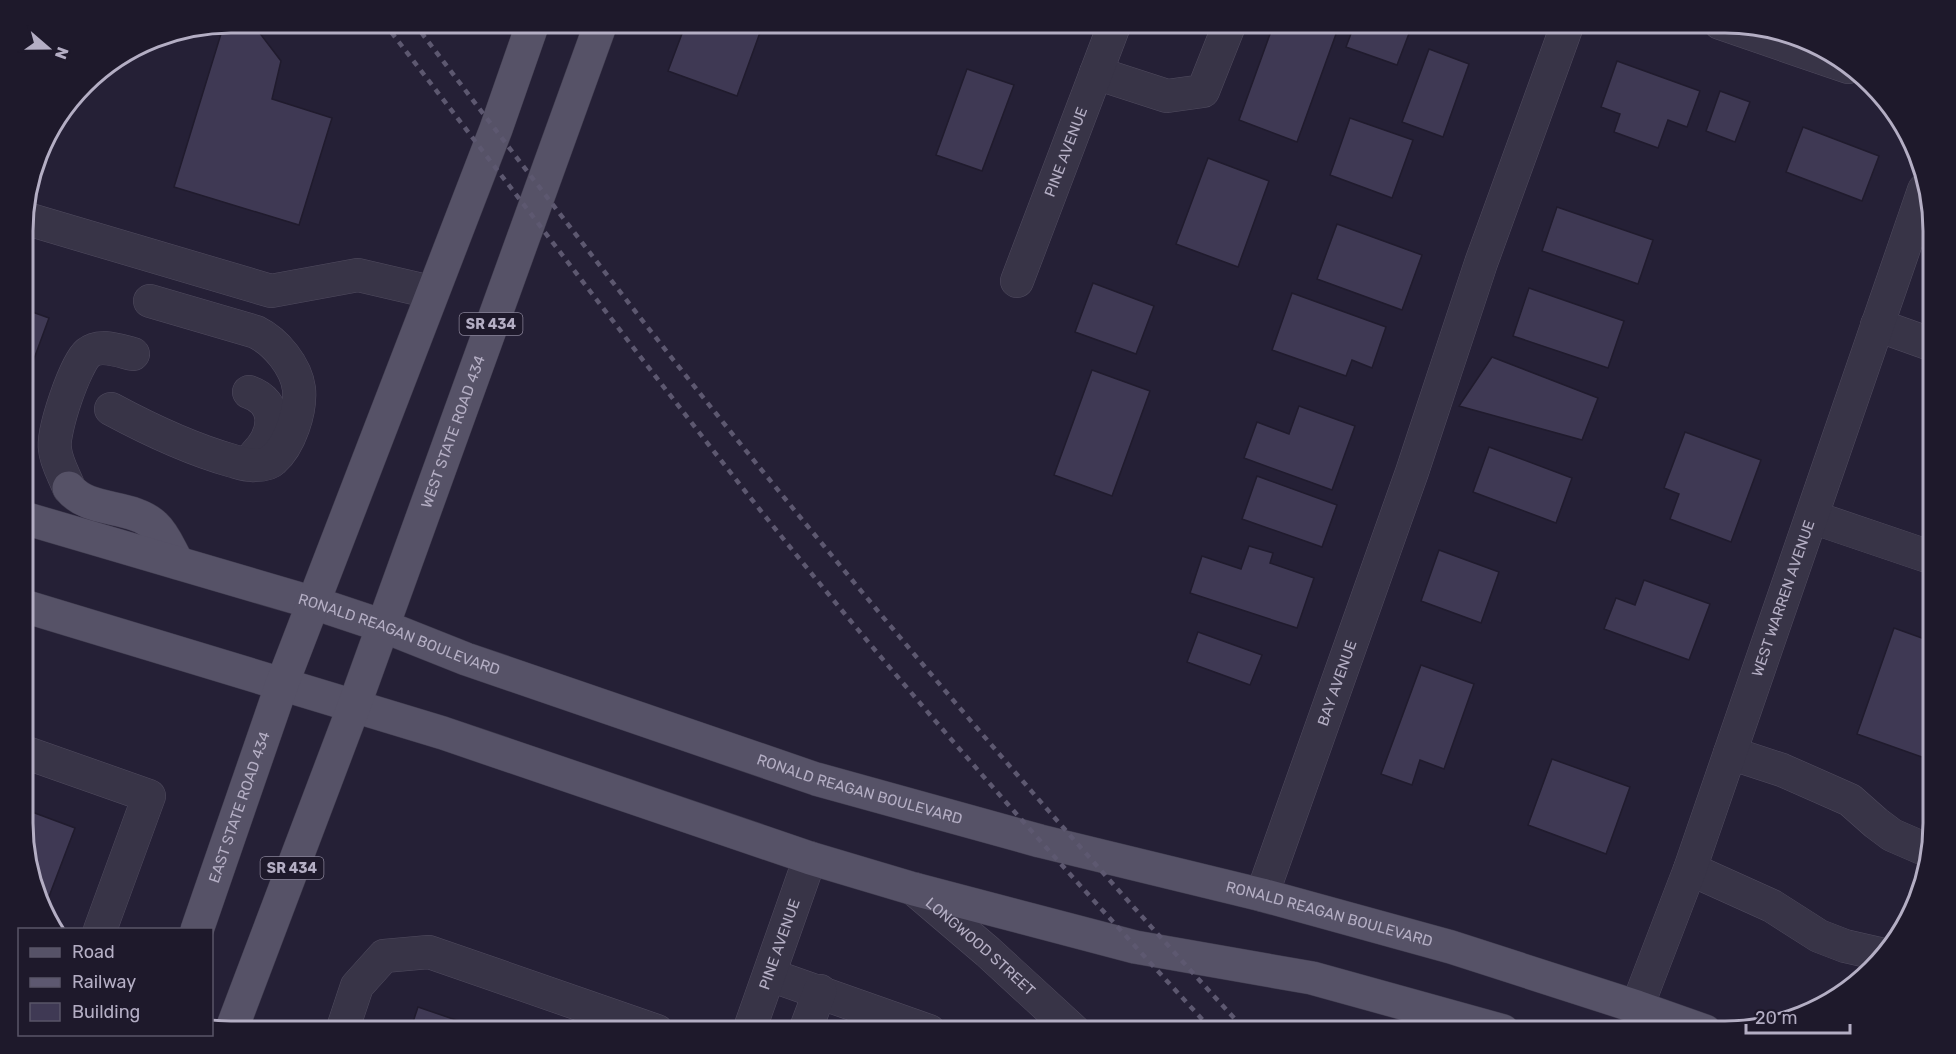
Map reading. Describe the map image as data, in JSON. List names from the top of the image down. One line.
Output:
{"streets":{"main road":["SR 434","WEST STATE ROAD 434","RONALD REAGAN BOULEVARD","EAST STATE ROAD 434"],"street":["PINE AVENUE","WEST WARREN AVENUE","BAY AVENUE","LONGWOOD STREET"]},"crossings":[["SR 434","WEST STATE ROAD 434"],["WEST STATE ROAD 434","RONALD REAGAN BOULEVARD"],["WEST WARREN AVENUE","RONALD REAGAN BOULEVARD"],["RONALD REAGAN BOULEVARD","BAY AVENUE"]],"legend":["Road","Railway","Building"],"scale_bar":"20 m","north":"right"}
